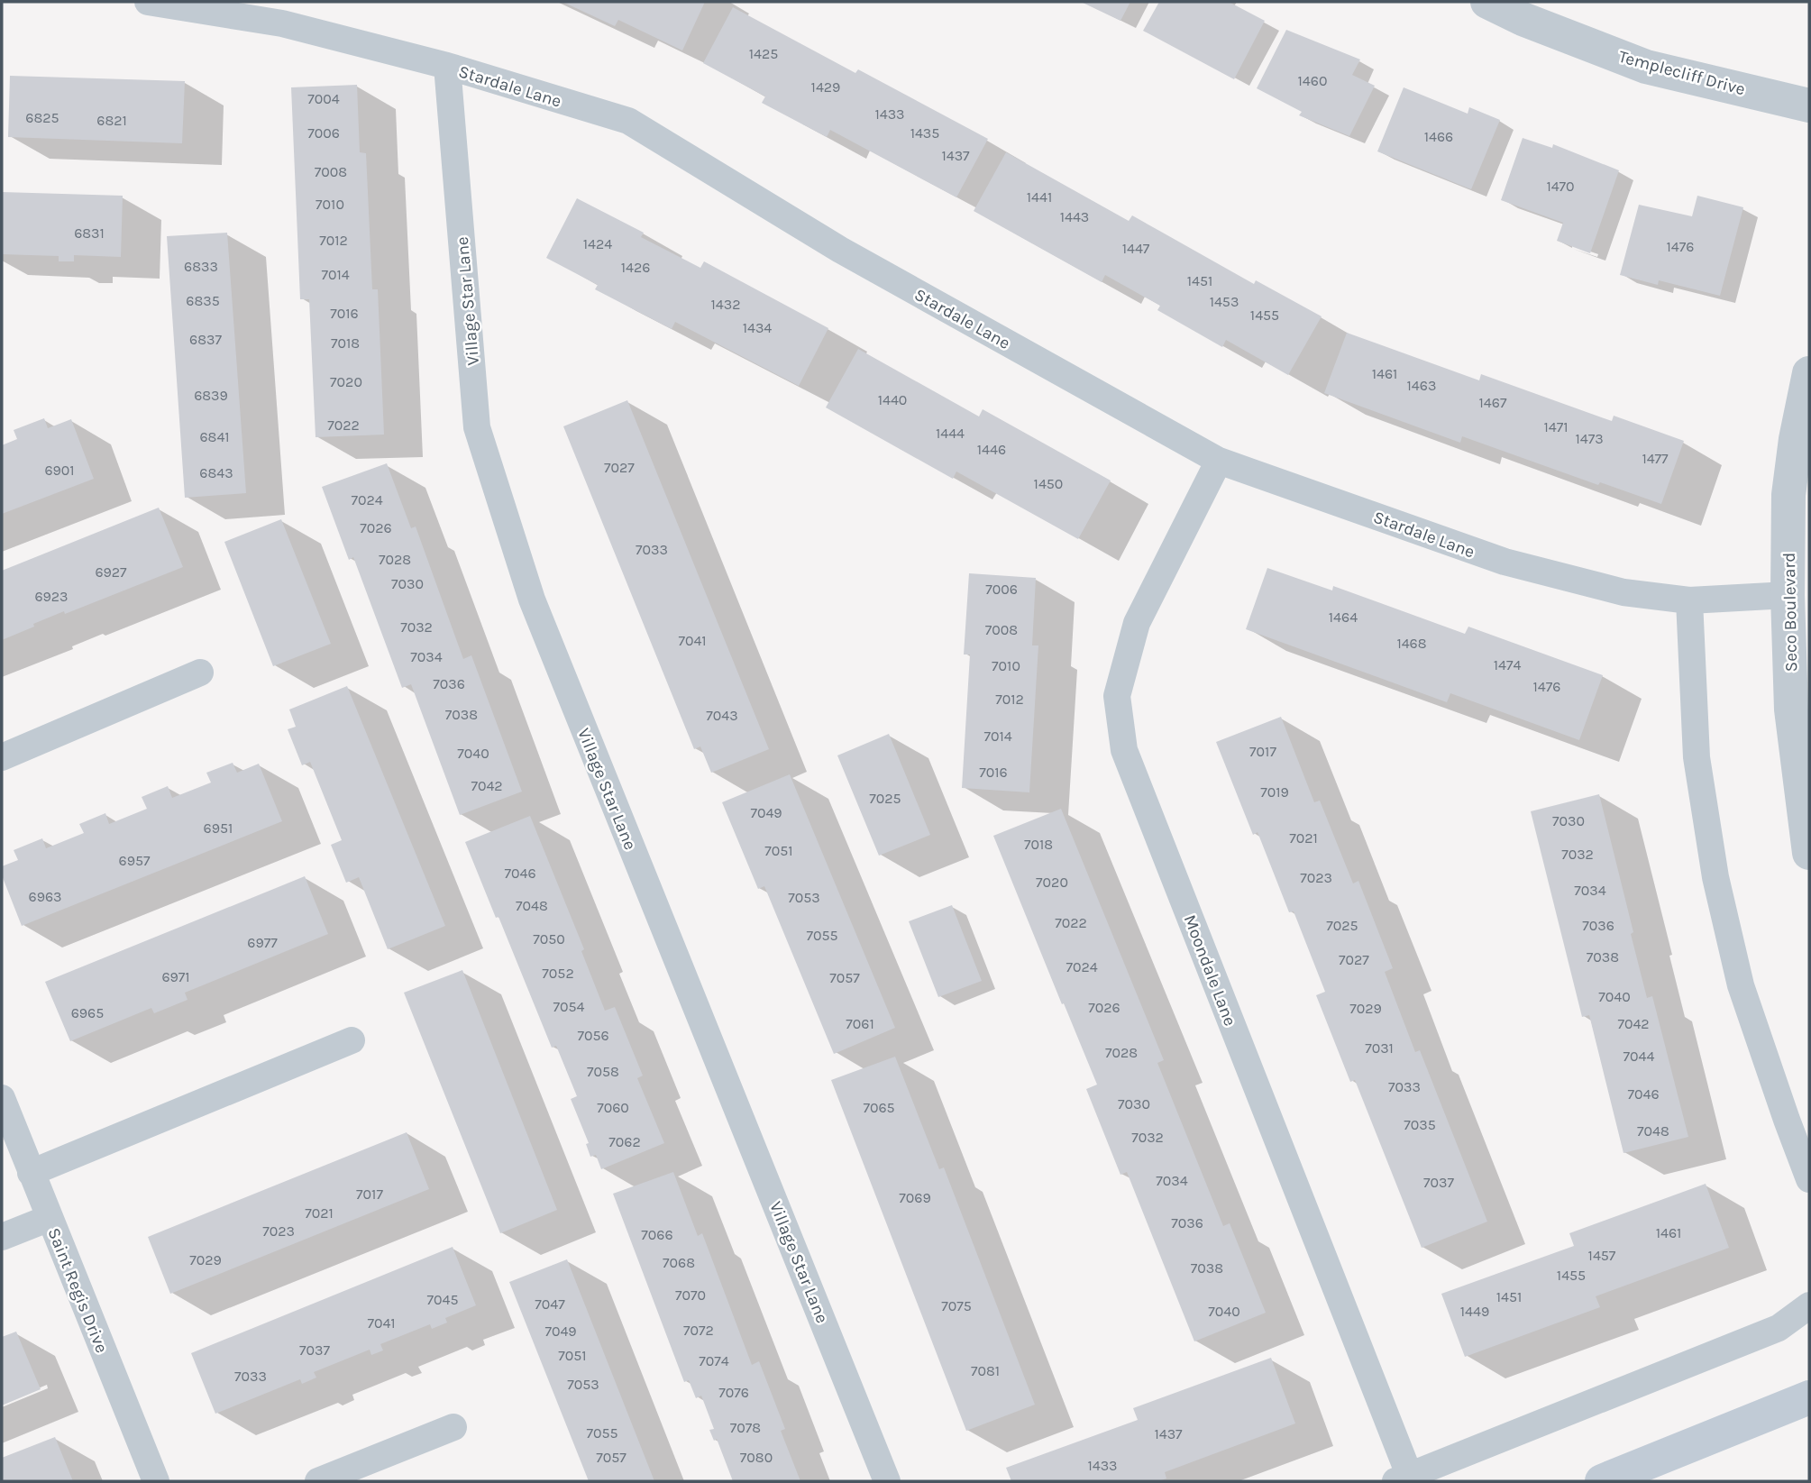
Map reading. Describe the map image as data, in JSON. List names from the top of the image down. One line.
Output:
{"streets":{"street":["Templecliff Drive","Seco Boulevard"],"lane":["Stardale Lane","Village Star Lane","Moondale Lane","Saint Regis Drive"]},"crossings":[["Stardale Lane","Village Star Lane"],["Stardale Lane","Seco Boulevard"],["Stardale Lane","Moondale Lane"]],"house_numbers":["1425","1460","1429","7004","1433","6825","6821","7006","1435","1466","1437","7008","1470","1441","7010","1443","6831","7012","1424","1476","1447","6833","1426","7014","1451","6835","1453","1432","7016","1455","1434","6837","7018","1461","7020","1463","6839","1440","1467","7022","1471","1444","6841","1473","1446","1477","7027","6901","6843","1450","7024","7026","7033","7028","6927","7030","7006","6923","1464","7032","7008","7041","1468","7034","1474","7010","7036","1476","7012","7038","7043","7014","7017","7040","7016","7042","7019","7025","7049","7030","6951","7021","7018","7051","7032","6957","7046","7023","7020","7034","6963","7053","7048","7022","7025","7036","7055","7050","6977","7038","7027","7024","7052","6971","7057","7040","7054","7026","7029","6965","7061","7042","7056","7031","7028","7044","7058","7033","7046","7030","7060","7065","7035","7048","7032","7062","7034","7037","7017","7069","7021","7036","7023","1461","7066","1457","7029","7068","7038","1455","7070","1451","7045","7047","7075","7040","1449","7041","7072","7049","7037","7051","7074","7081","7033","7053","7076","7078","7055","1437","7057","7080","1433"]}
